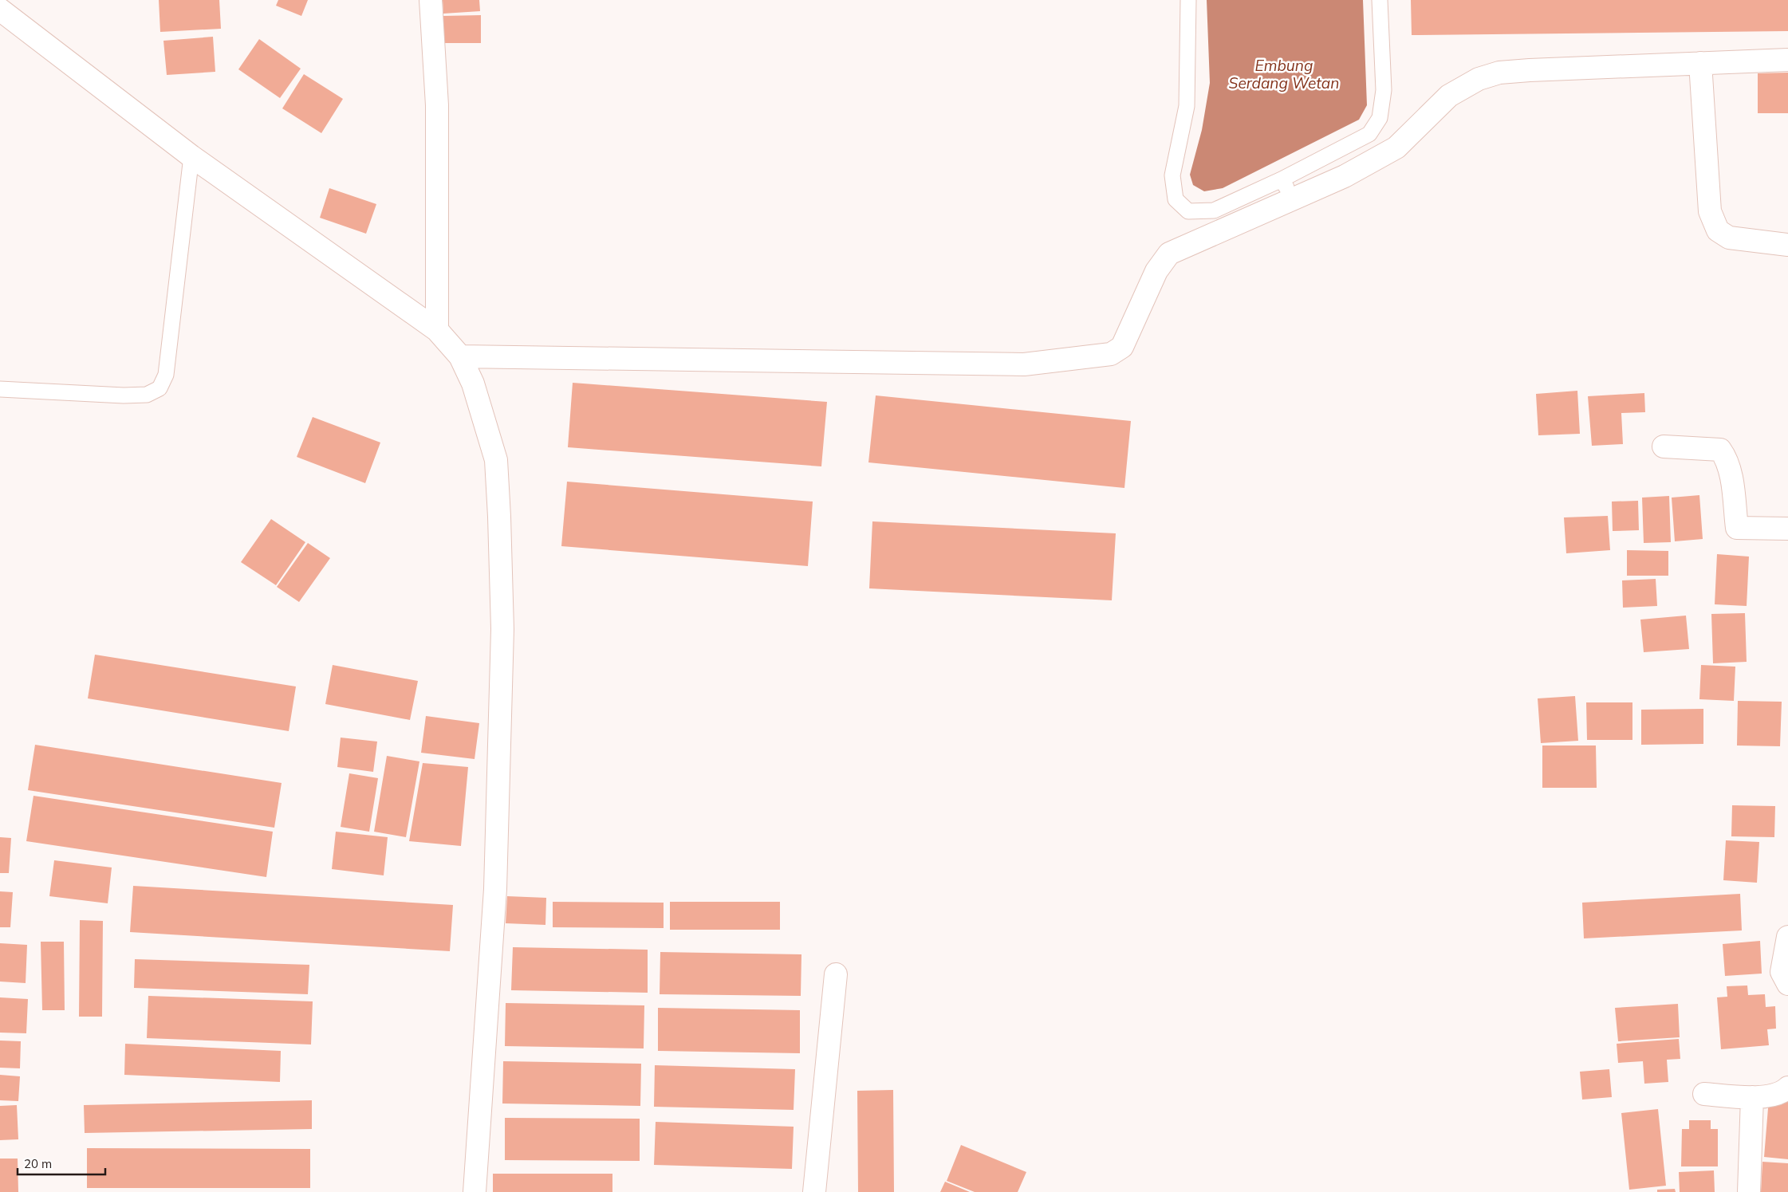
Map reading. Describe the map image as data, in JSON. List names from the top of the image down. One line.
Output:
{"water":["Embung Serdang Wetan"],"scale_bar":"20 m"}
